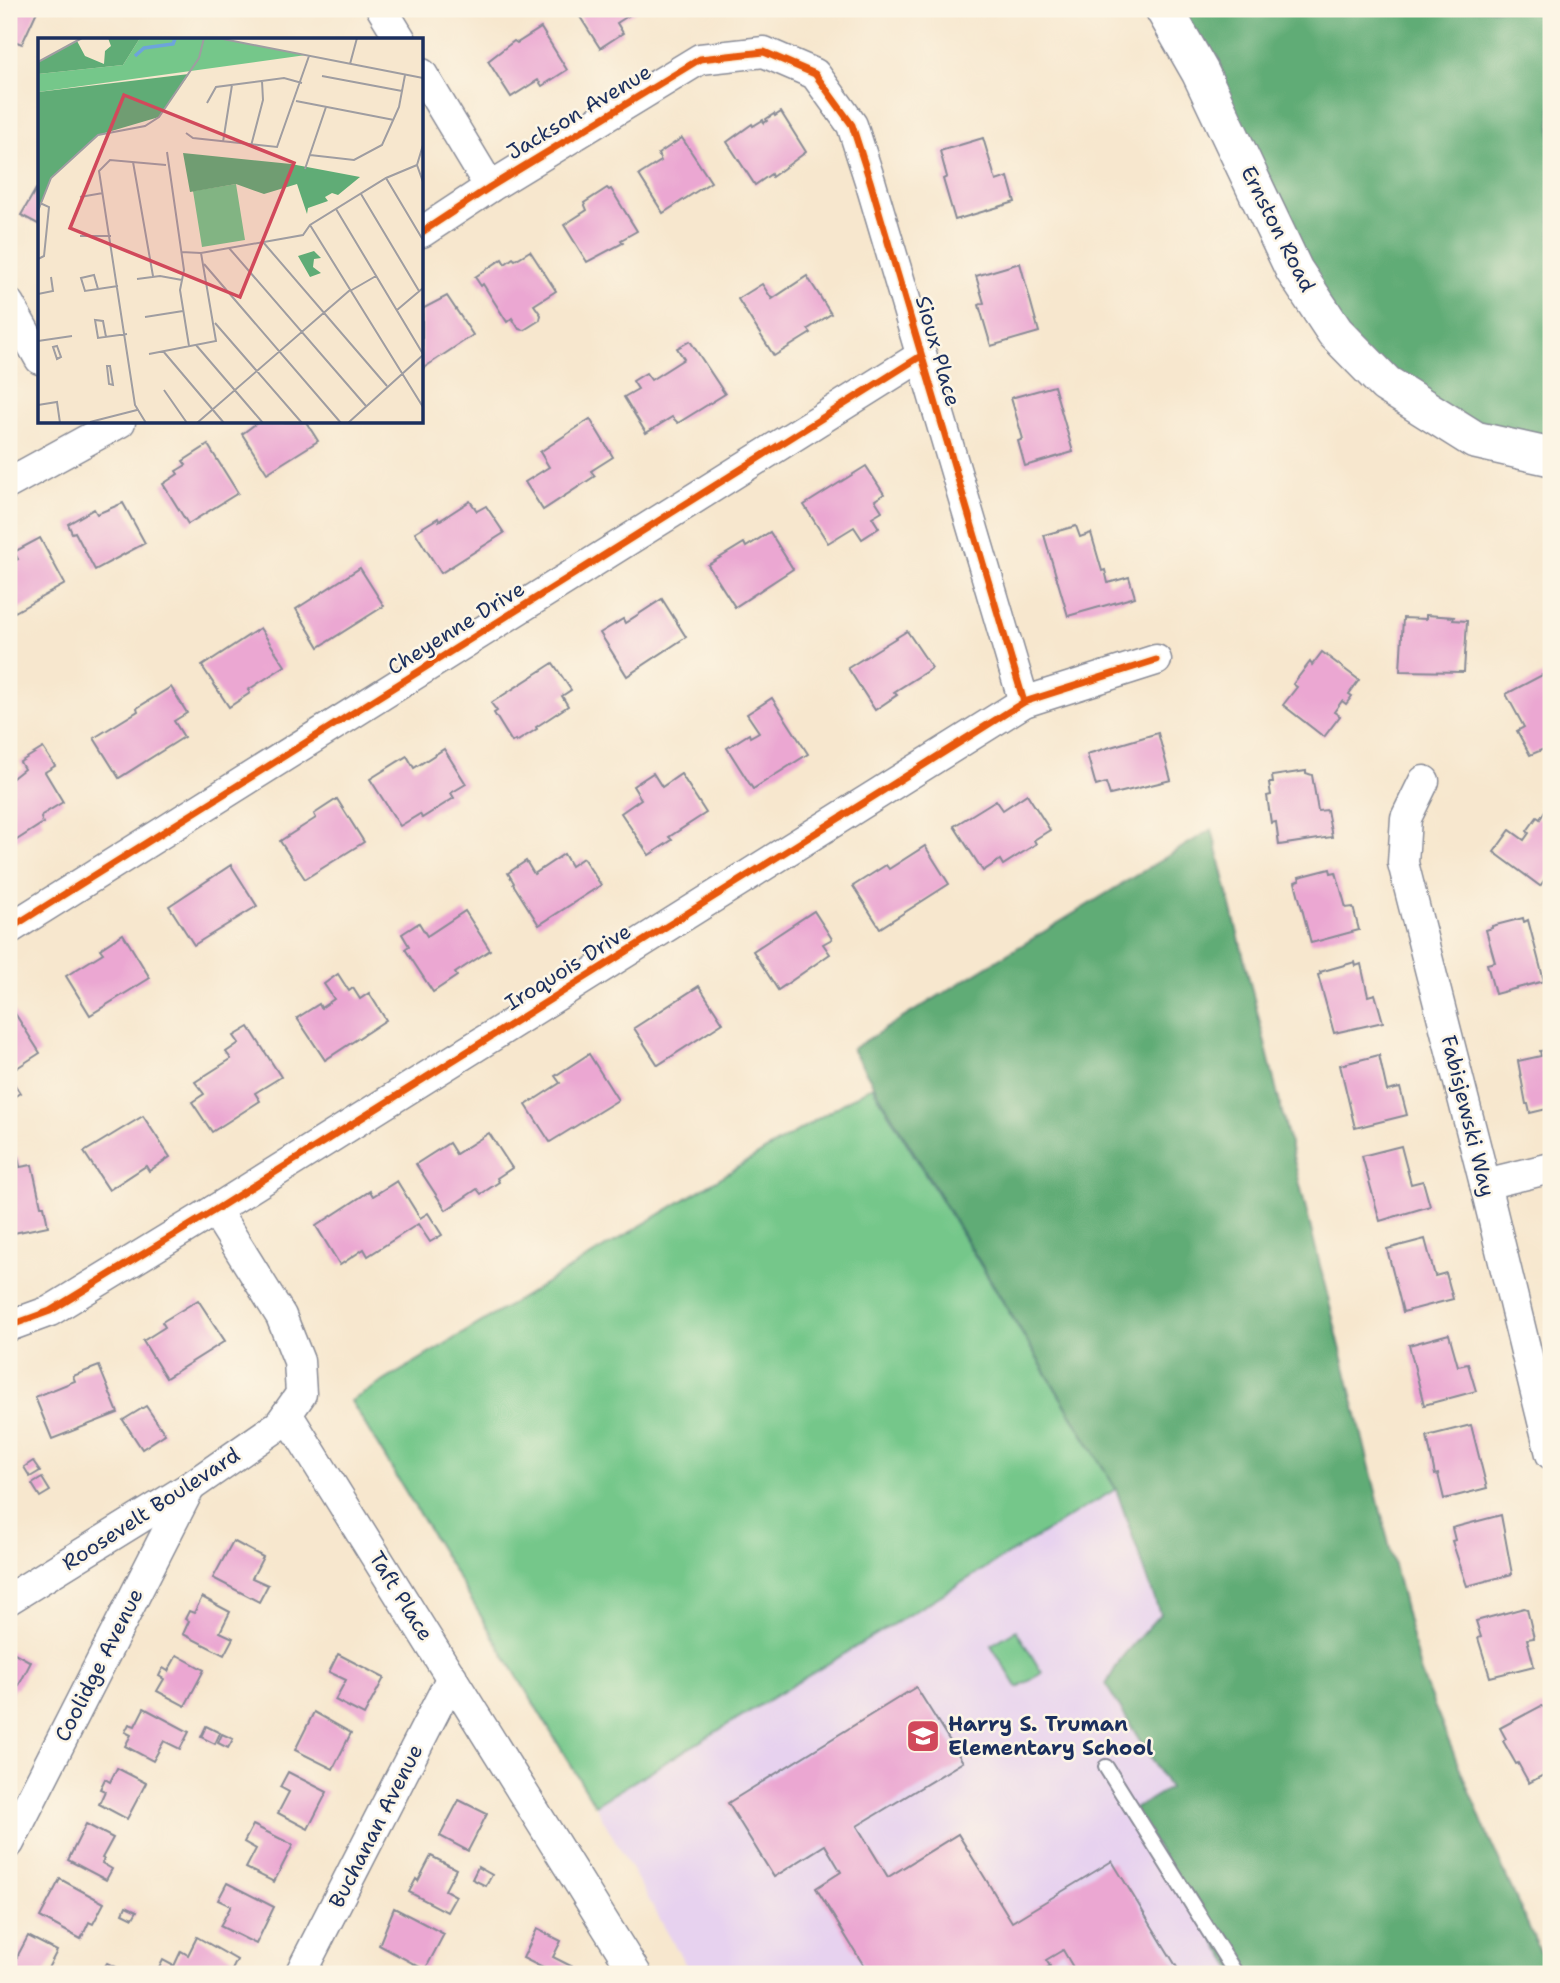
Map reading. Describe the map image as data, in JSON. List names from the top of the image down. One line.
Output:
{"streets":{"street":["Jackson Avenue","Ernston Road","Sioux Place","Cheyenne Drive","Iroquois Drive","Fabisjewski Way","Roosevelt Boulevard","Taft Place","Coolidge Avenue","Buchanan Avenue"]},"crossings":[["Jackson Avenue","Sioux Place"],["Sioux Place","Cheyenne Drive"],["Sioux Place","Iroquois Drive"],["Roosevelt Boulevard","Taft Place"],["Roosevelt Boulevard","Coolidge Avenue"],["Taft Place","Buchanan Avenue"]],"places":{"school or university":["Harry S. Truman Elementary School"]}}
